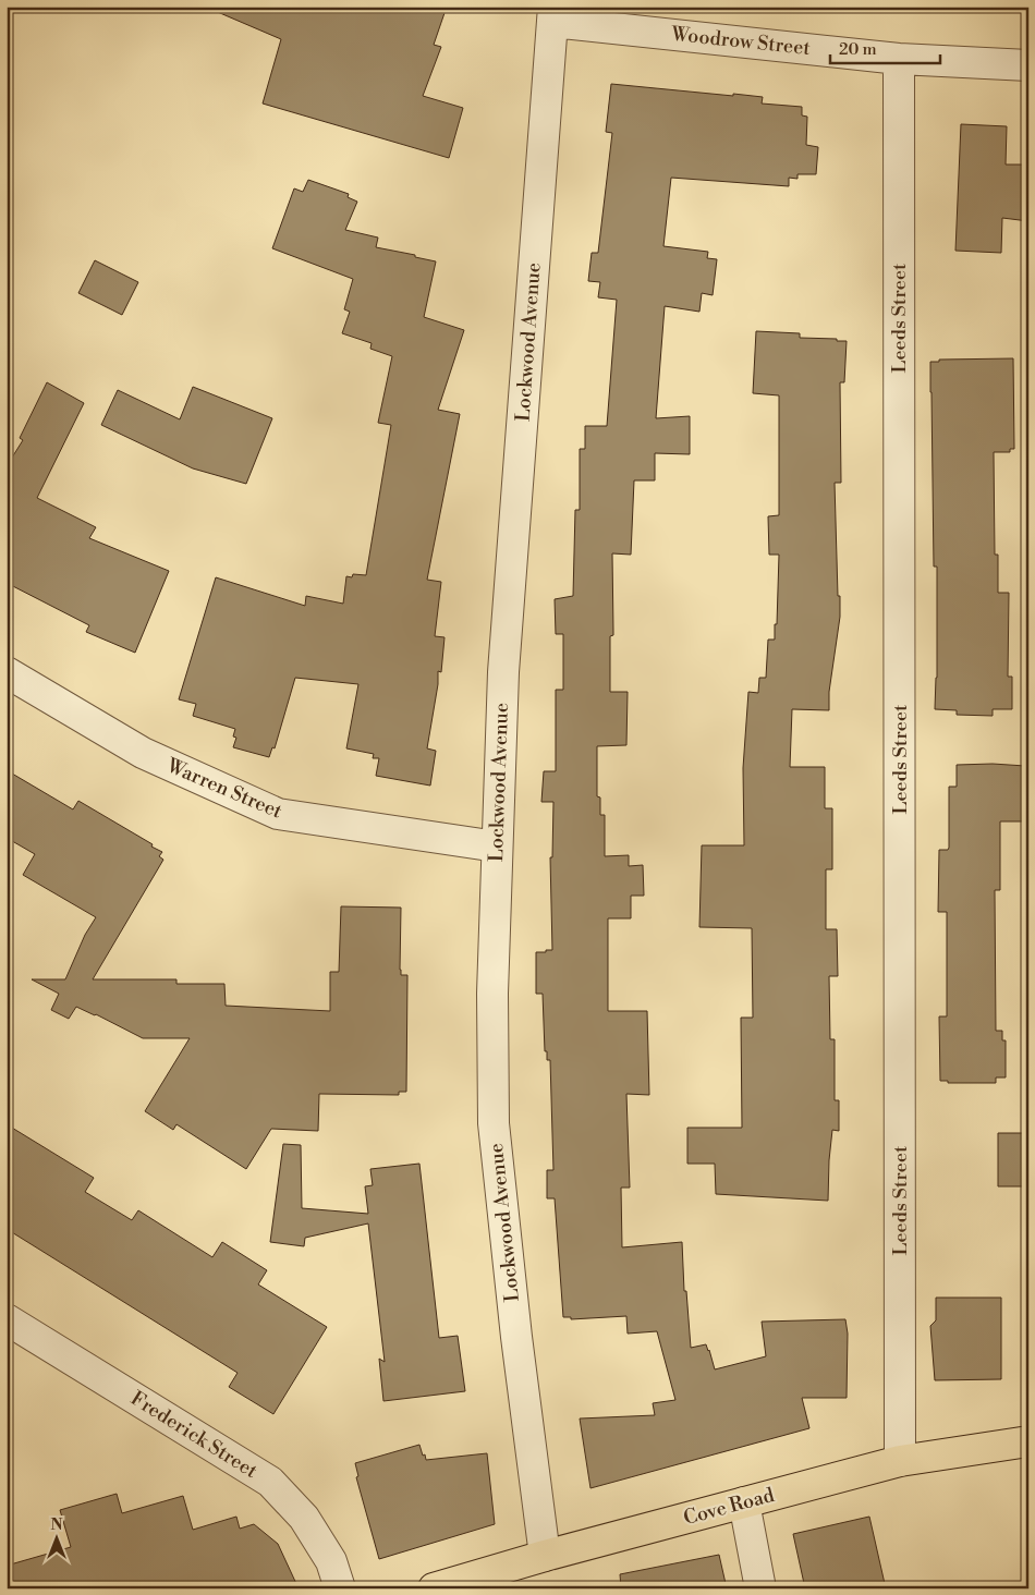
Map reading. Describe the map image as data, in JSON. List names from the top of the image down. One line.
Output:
{"streets":{"main road":["Cove Road"],"street":["Woodrow Street","Leeds Street","Lockwood Avenue","Warren Street","Frederick Street"]},"crossings":[["Woodrow Street","Leeds Street"],["Woodrow Street","Lockwood Avenue"],["Leeds Street","Cove Road"],["Lockwood Avenue","Warren Street"],["Lockwood Avenue","Cove Road"]],"scale_bar":"20 m","north":"top"}
